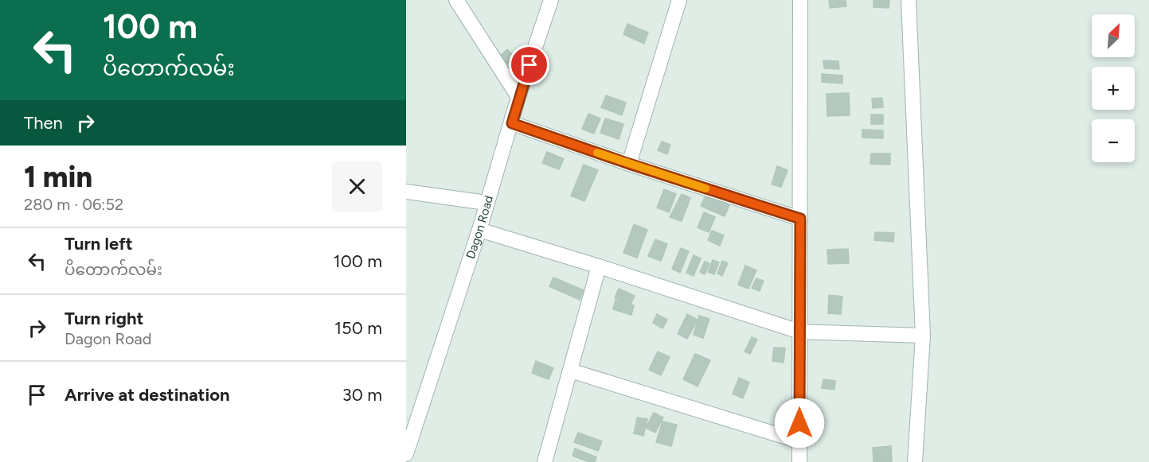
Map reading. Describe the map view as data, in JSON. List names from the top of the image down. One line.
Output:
{"streets":{"street":["Dagon Road"]},"north":"top right","page":{"turn":["100 m","ပိတောက်လမ်း"],"map_buttons":["+","−"],"then":"Then","heading":["1 min","280 m · 06:52"],"list":[{"name":"Turn left","note":"ပိတောက်လမ်း","value":"100 m"},{"name":"Turn right","note":"Dagon Road","value":"150 m"},{"name":"Arrive at destination","value":"30 m"}]}}
